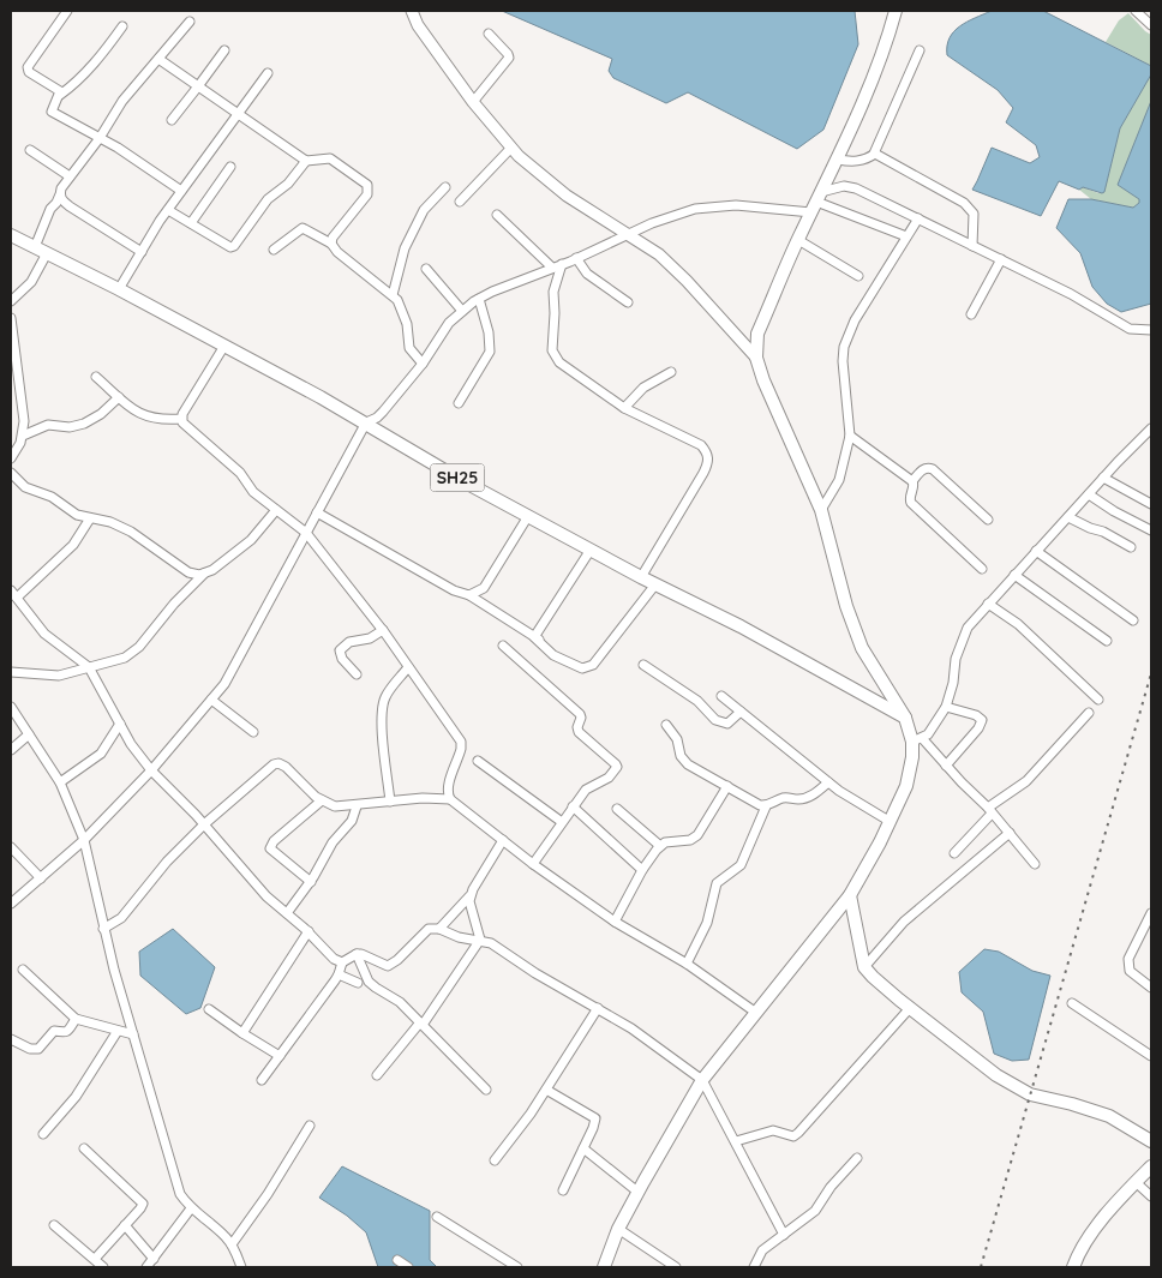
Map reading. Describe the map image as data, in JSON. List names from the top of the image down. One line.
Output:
{"streets":{"main road":["SH25"]}}
